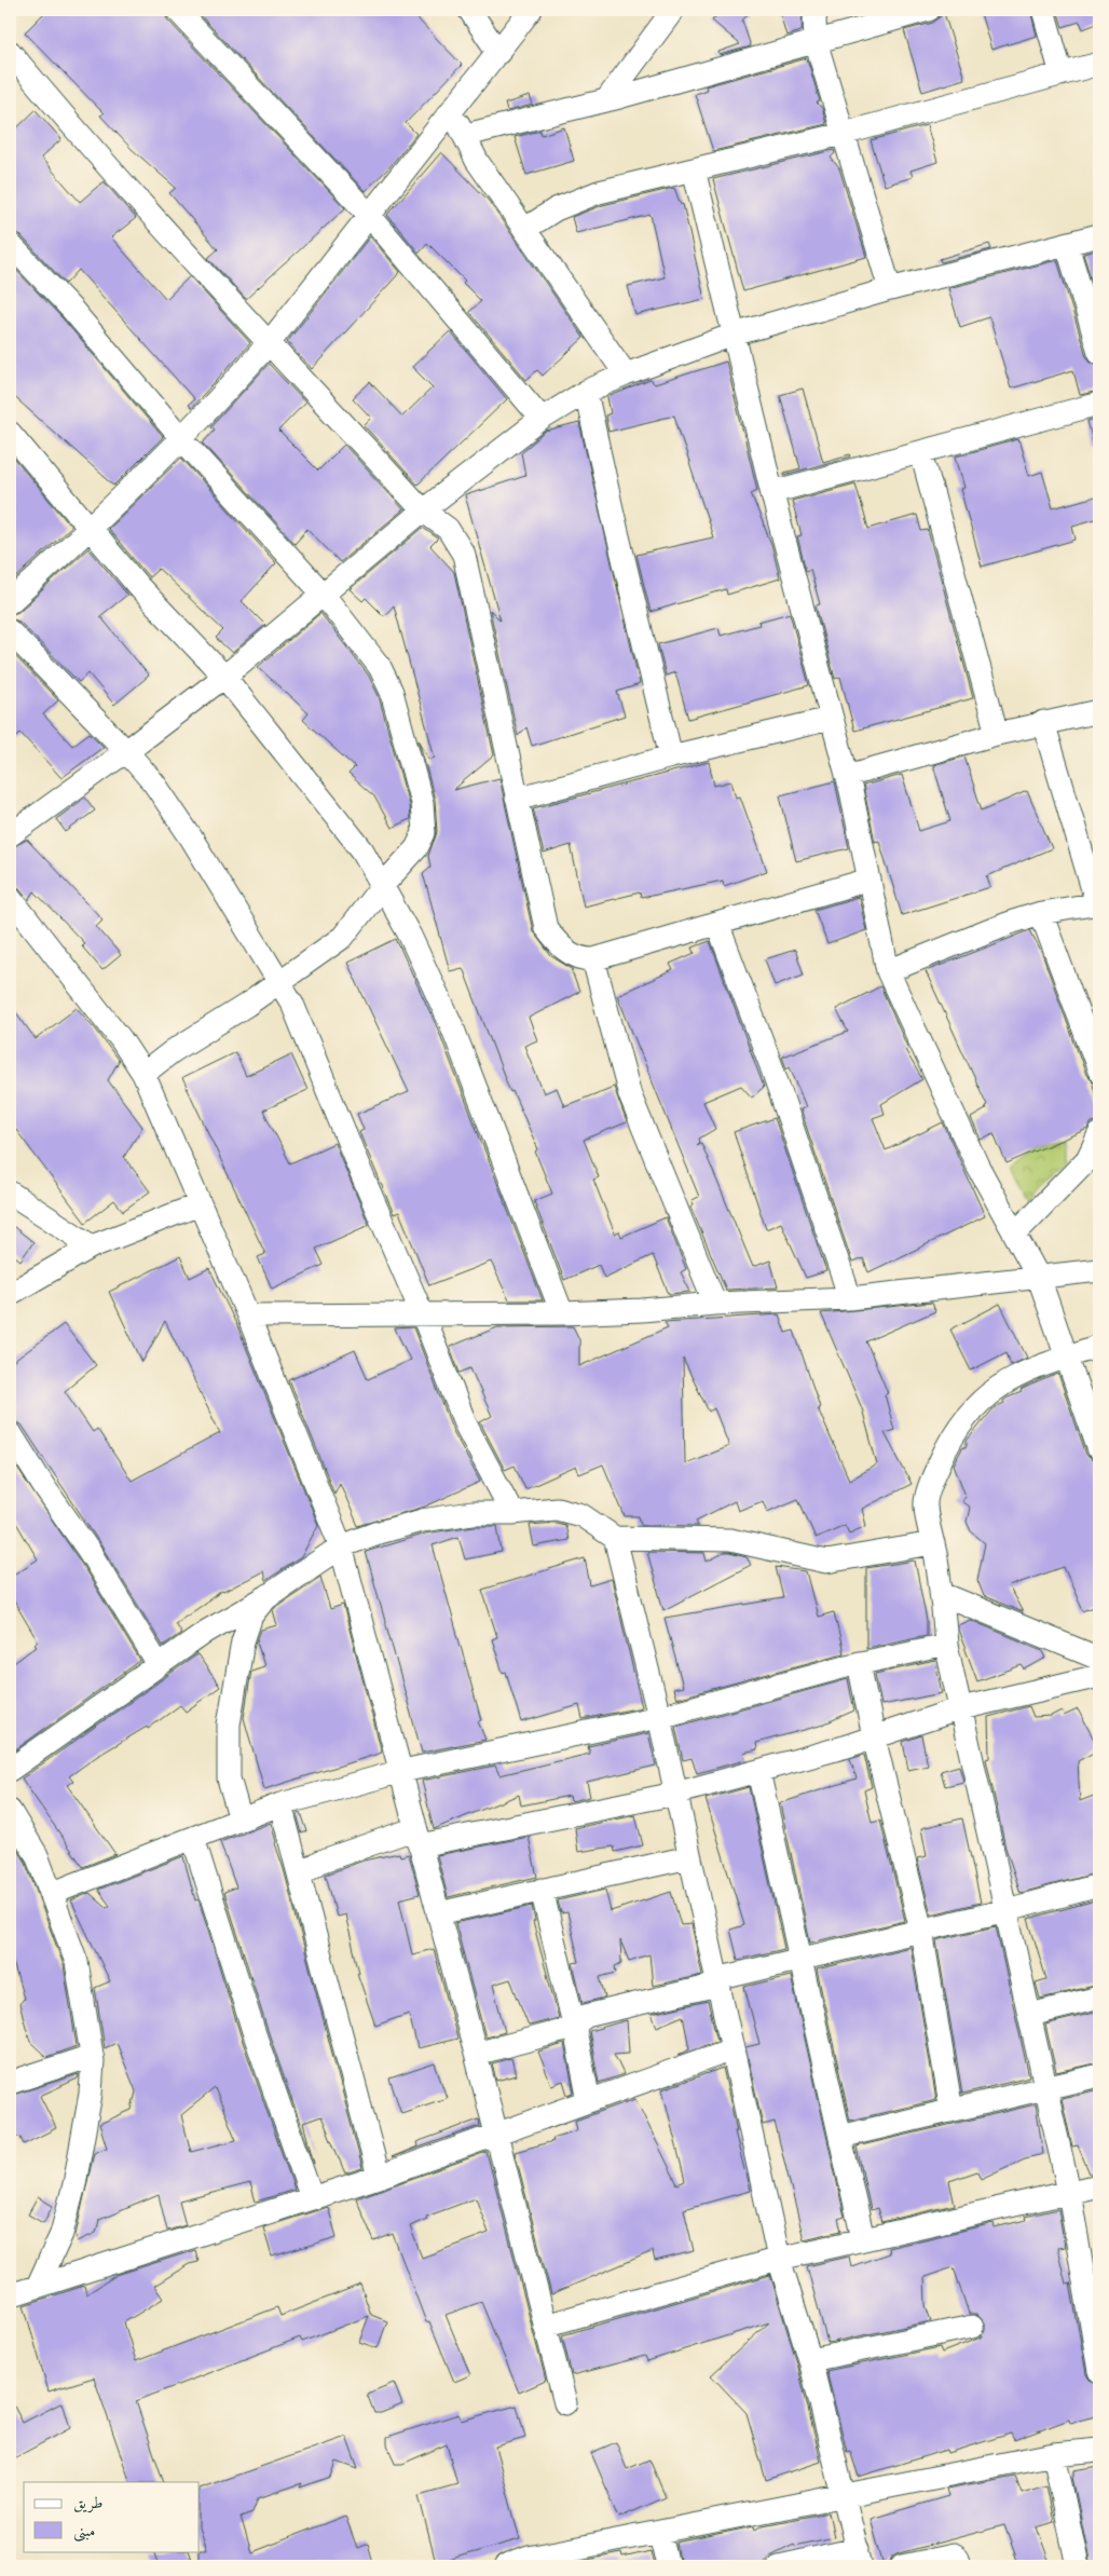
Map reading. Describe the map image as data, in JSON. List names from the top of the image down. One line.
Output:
{"legend":["طريق","مبنى"]}
